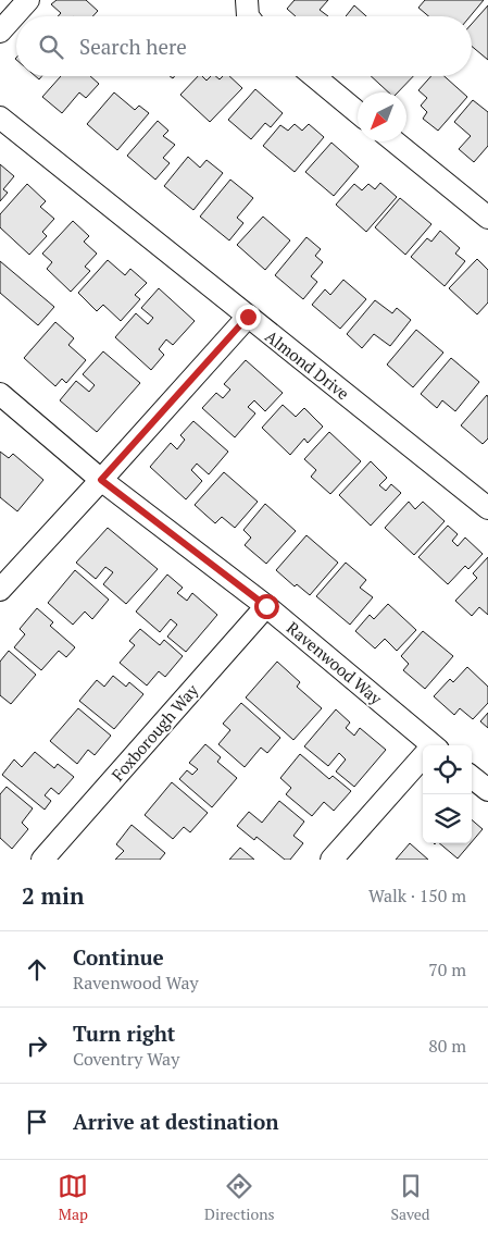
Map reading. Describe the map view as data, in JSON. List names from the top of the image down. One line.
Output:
{"streets":{"street":["Almond Drive","Ravenwood Way","Foxborough Way"]},"crossings":[["Ravenwood Way","Foxborough Way"]],"north":"bottom left","page":{"search":"Search here","heading":["2 min","Walk · 150 m"],"list":[["Continue","Ravenwood Way","70 m"],["Turn right","Coventry Way","80 m"],"Arrive at destination"],"nav":["Map","Directions","Saved"]}}
